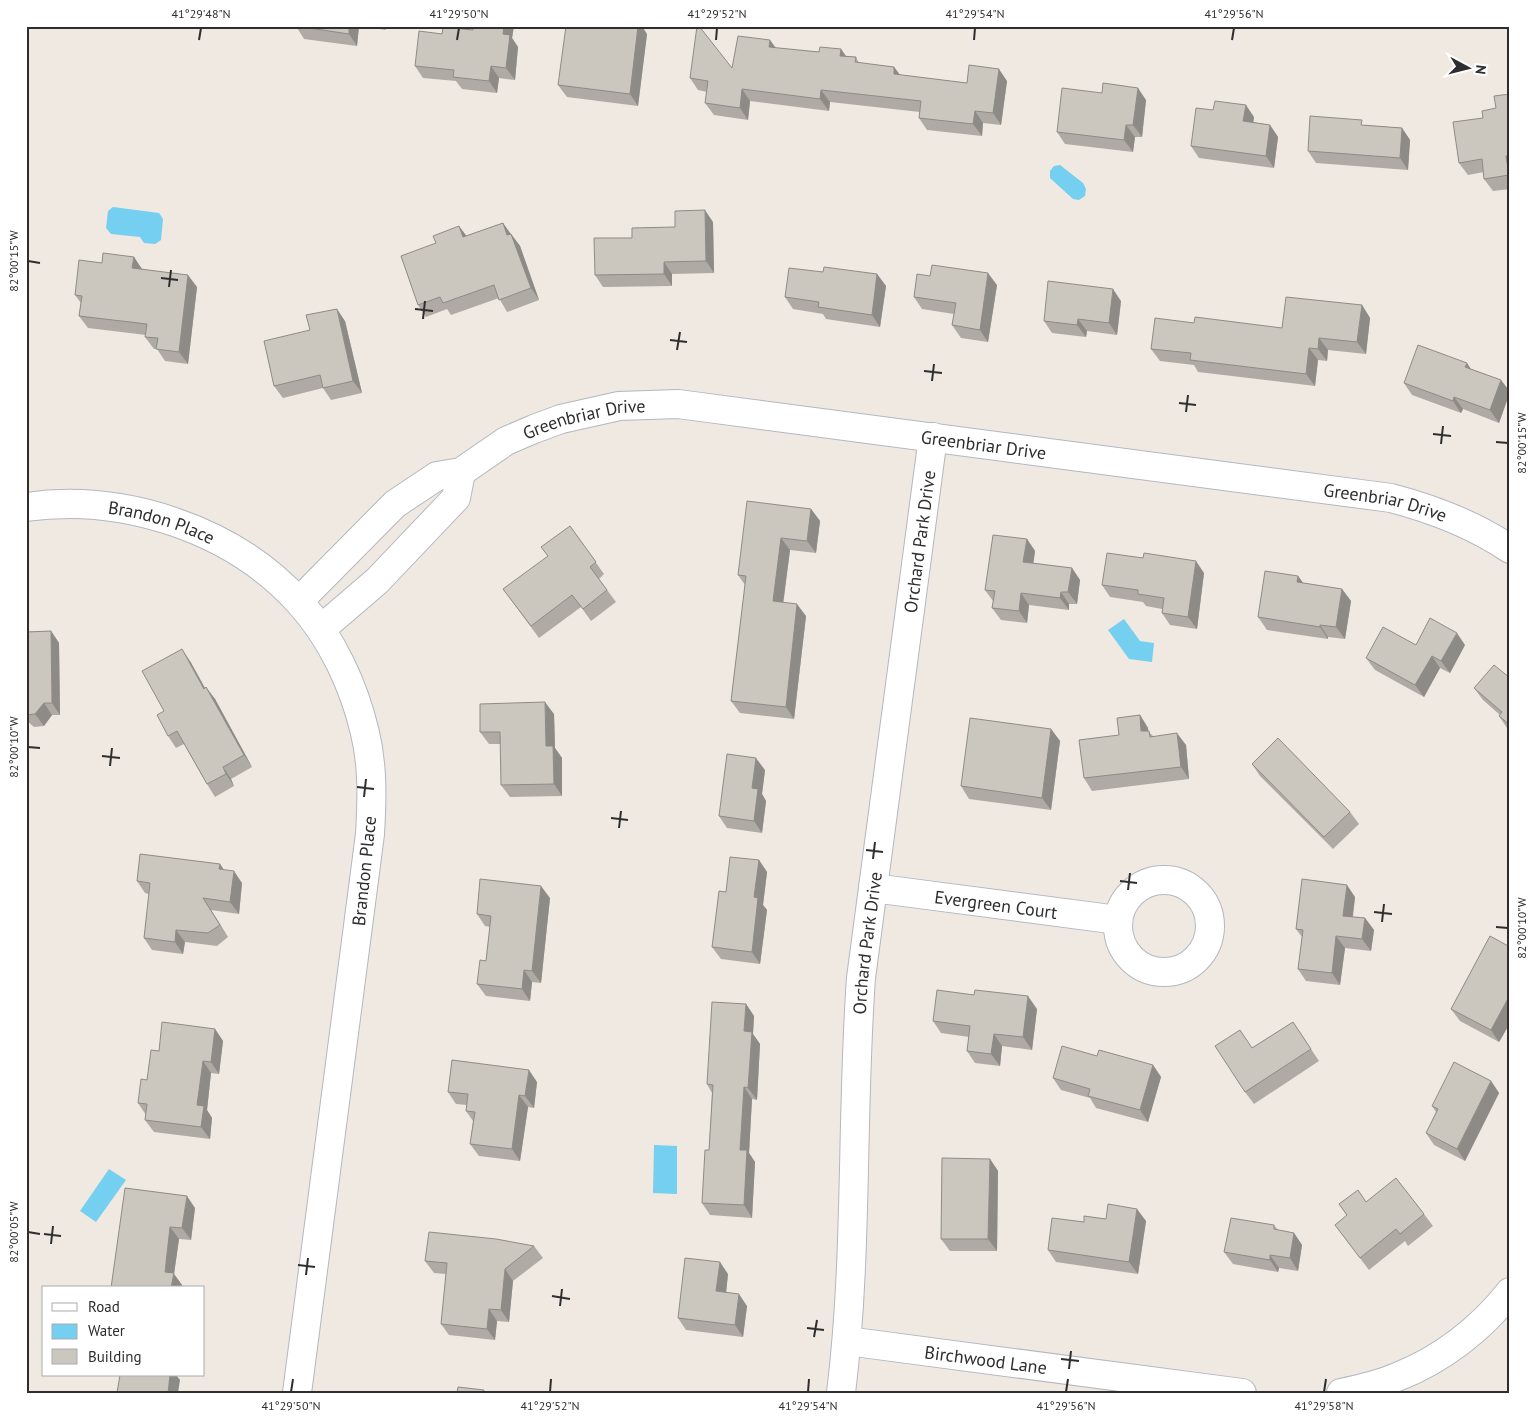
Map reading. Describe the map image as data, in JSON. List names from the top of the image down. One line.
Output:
{"streets":{"street":["Greenbriar Drive","Brandon Place","Orchard Park Drive","Evergreen Court","Birchwood Lane"]},"crossings":[["Greenbriar Drive","Brandon Place"],["Greenbriar Drive","Orchard Park Drive"],["Orchard Park Drive","Evergreen Court"],["Orchard Park Drive","Birchwood Lane"]],"legend":["Road","Water","Building"],"north":"right","coordinates":["41°29'48\"N","41°29'50\"N","41°29'52\"N","41°29'54\"N","41°29'56\"N","82°00'15\"W","82°00'10\"W","82°00'05\"W","41°29'58\"N"]}
